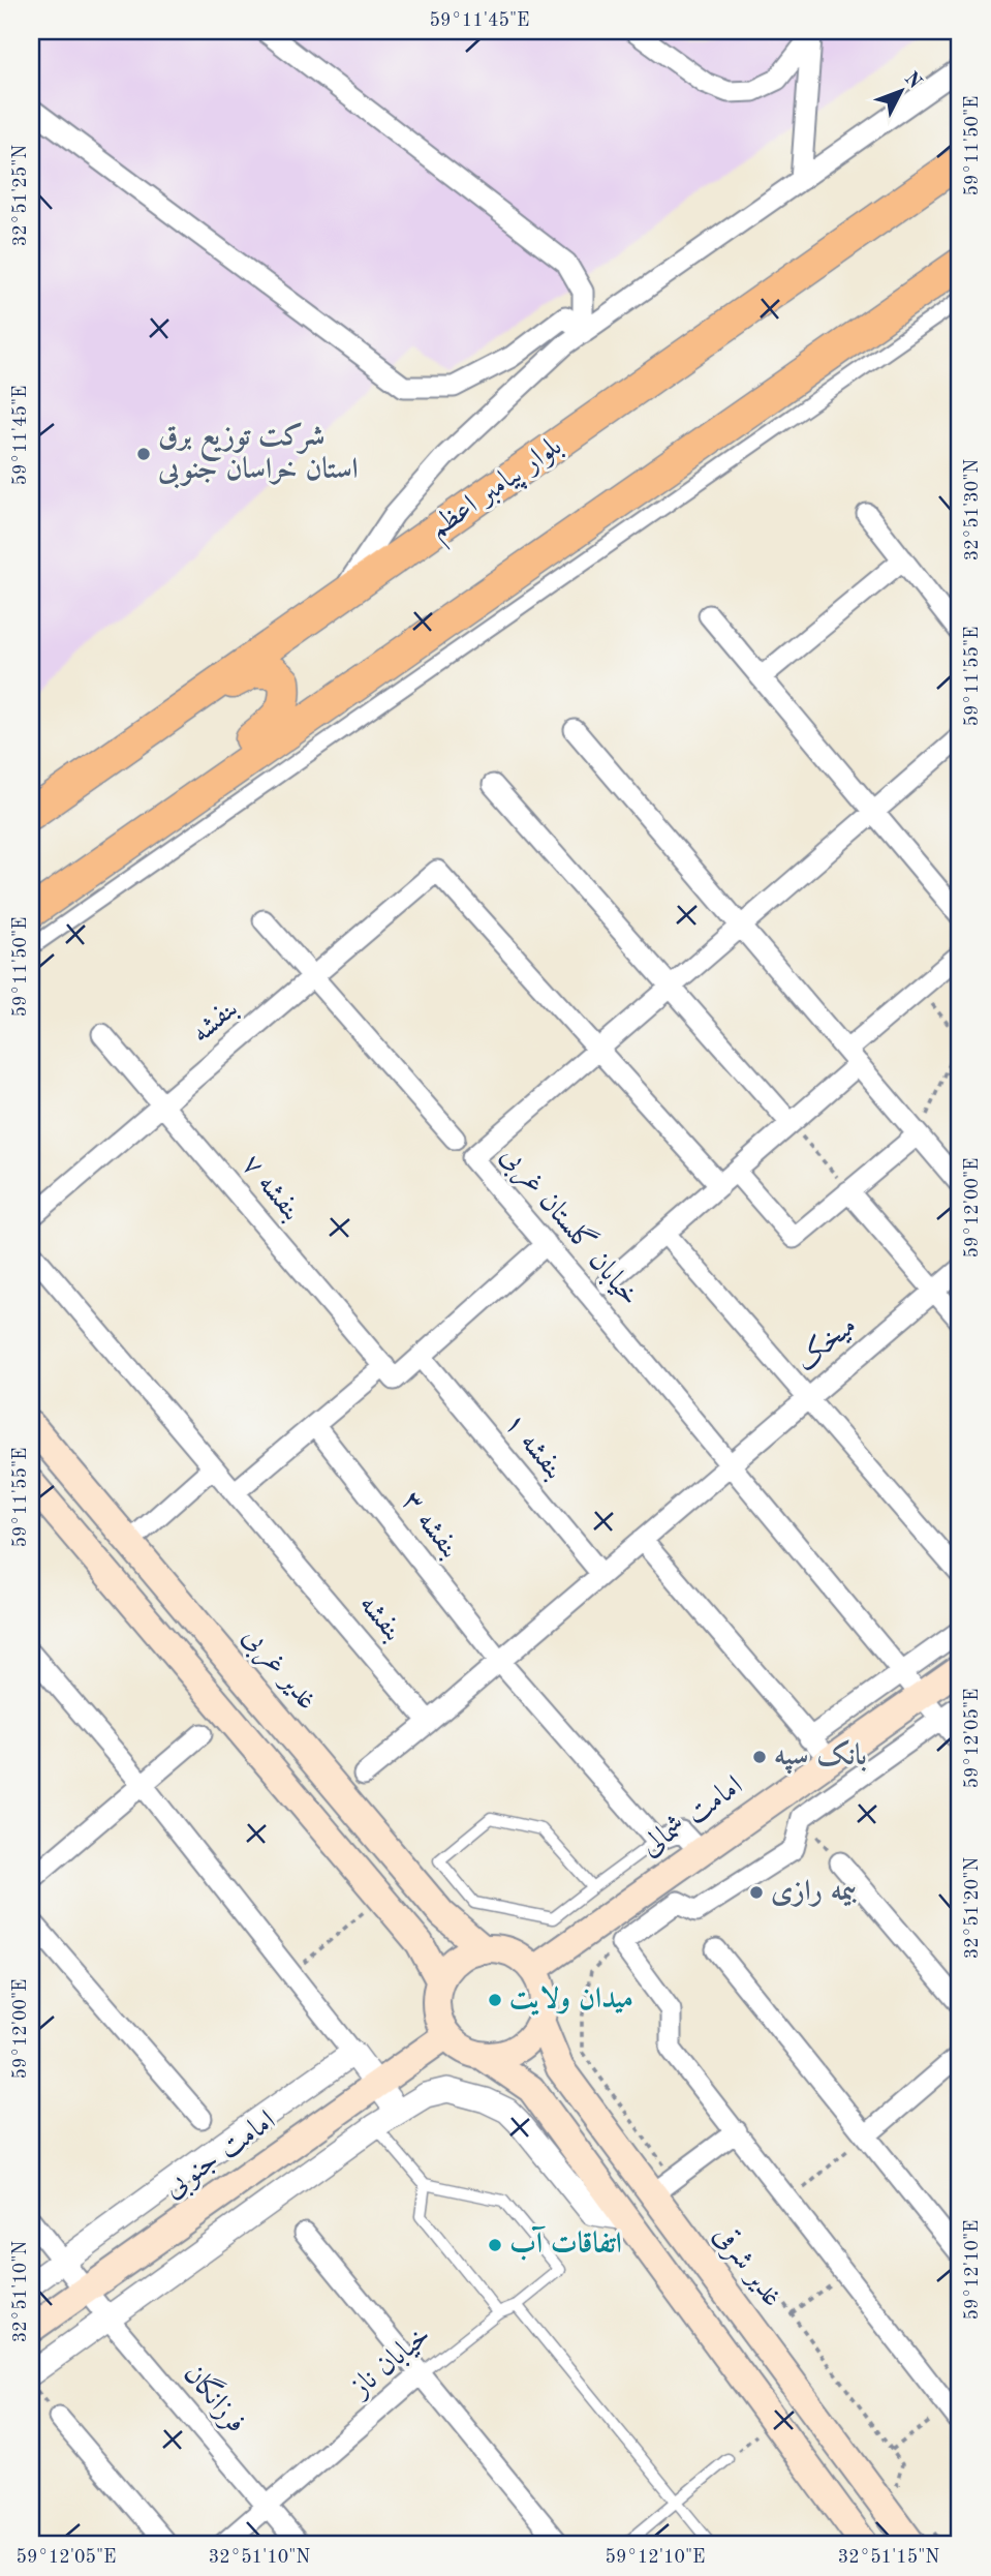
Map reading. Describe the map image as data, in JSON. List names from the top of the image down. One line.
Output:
{"streets":{"main road":["بلوار پیامبر اعظم","غدیر غربی","امامت شمالی","امامت جنوبی","غدیر شرقی"],"street":["بنفشه","بنفشه ۷","خیابان گلستان غربی","میخک","بنفشه ۱","بنفشه ۳","خیابان ناز","فرزانگان"]},"crossings":[["بنفشه","بنفشه ۷"],["بنفشه","خیابان گلستان غربی"],["خیابان گلستان غربی","میخک"],["خیابان گلستان غربی","امامت شمالی"],["غدیر غربی","امامت شمالی"],["غدیر غربی","امامت جنوبی"],["غدیر غربی","غدیر شرقی"],["امامت شمالی","امامت جنوبی"],["امامت شمالی","غدیر شرقی"],["امامت جنوبی","غدیر شرقی"],["امامت جنوبی","فرزانگان"],["خیابان ناز","فرزانگان"]],"places":["شرکت توزیع برق استان خراسان جنوبی","بانک سپه","بیمه رازی","میدان ولایت","اتفاقات آب"],"north":"top right","coordinates":["59°11'45\"E","59°11'50\"E","32°51'25\"N","32°51'30\"N","59°11'55\"E","59°12'00\"E","59°12'05\"E","32°51'20\"N","59°12'10\"E","32°51'10\"N","32°51'15\"N"]}
